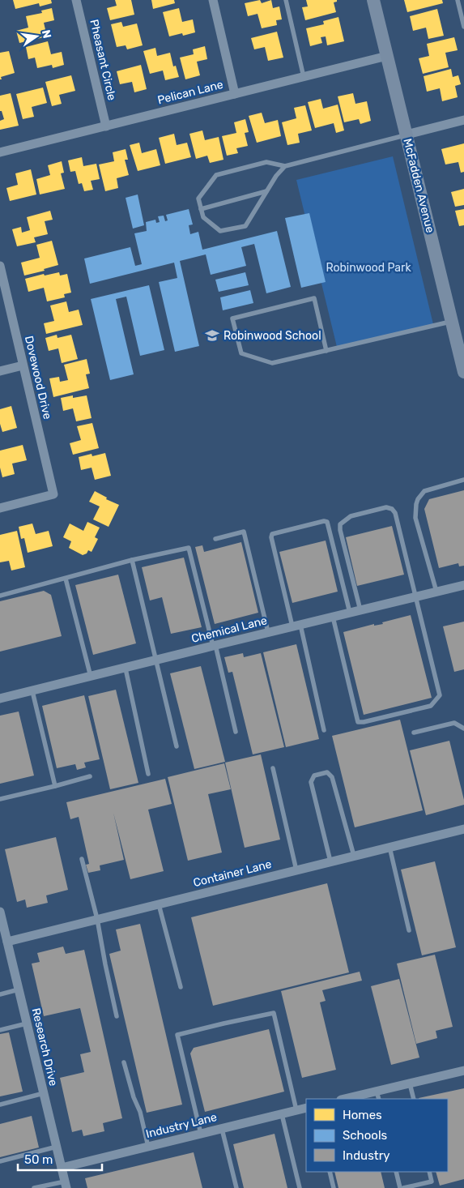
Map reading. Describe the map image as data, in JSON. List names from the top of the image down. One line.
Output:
{"streets":{"street":["Pheasant Circle","Pelican Lane","McFadden Avenue","Dovewood Drive","Chemical Lane","Container Lane","Research Drive","Industry Lane"]},"crossings":[["Pheasant Circle","Pelican Lane"],["Pelican Lane","McFadden Avenue"],["Container Lane","Research Drive"],["Research Drive","Industry Lane"]],"parks":["Robinwood Park"],"places":{"school or university":["Robinwood School"]},"legend":["Homes","Schools","Industry"],"scale_bar":"50 m","north":"right"}
